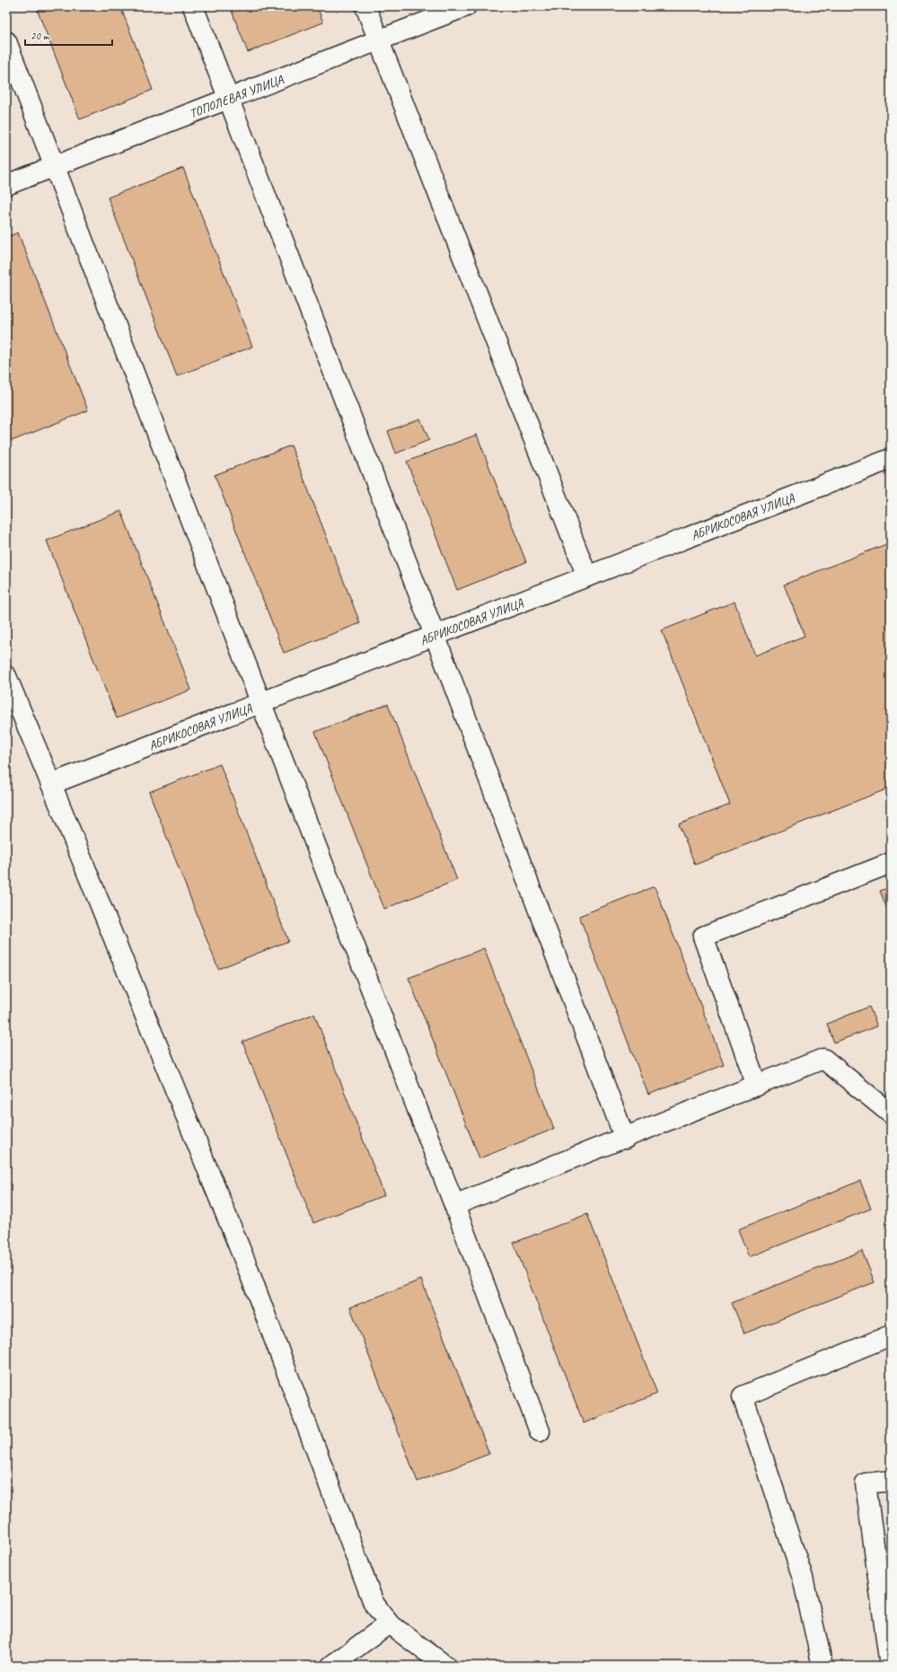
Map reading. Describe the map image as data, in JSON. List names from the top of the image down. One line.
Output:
{"streets":{"street":["ТОПОЛЕВАЯ УЛИЦА","АБРИКОСОВАЯ УЛИЦА"]},"scale_bar":"20 m"}
